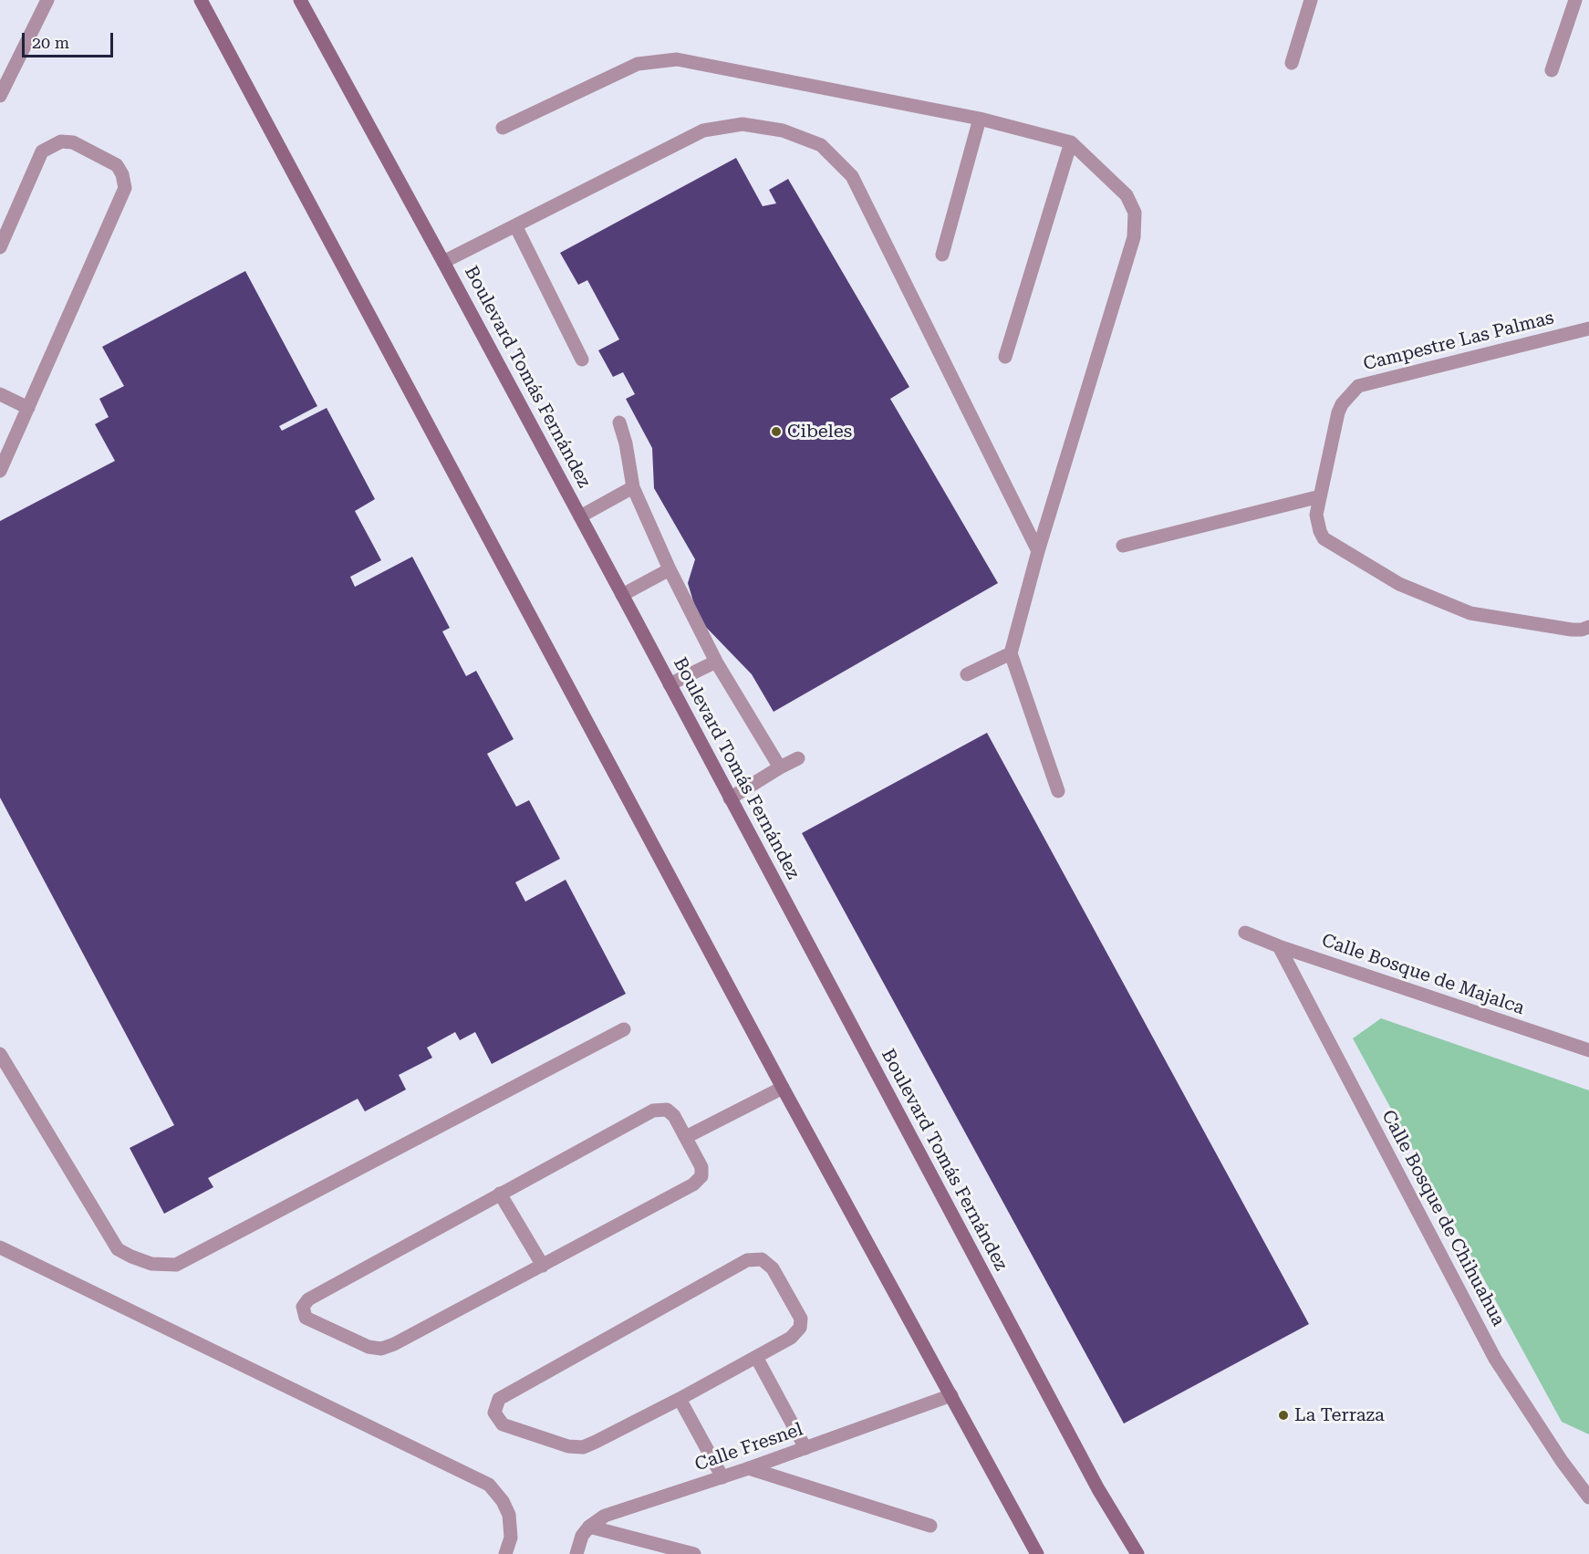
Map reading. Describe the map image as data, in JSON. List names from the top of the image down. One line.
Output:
{"streets":{"main road":["Boulevard Tomás Fernández"],"street":["Campestre Las Palmas","Calle Bosque de Majalca","Calle Bosque de Chihuahua","Calle Fresnel"]},"crossings":[["Calle Bosque de Majalca","Calle Bosque de Chihuahua"]],"places":["Cibeles","La Terraza"],"scale_bar":"20 m"}
